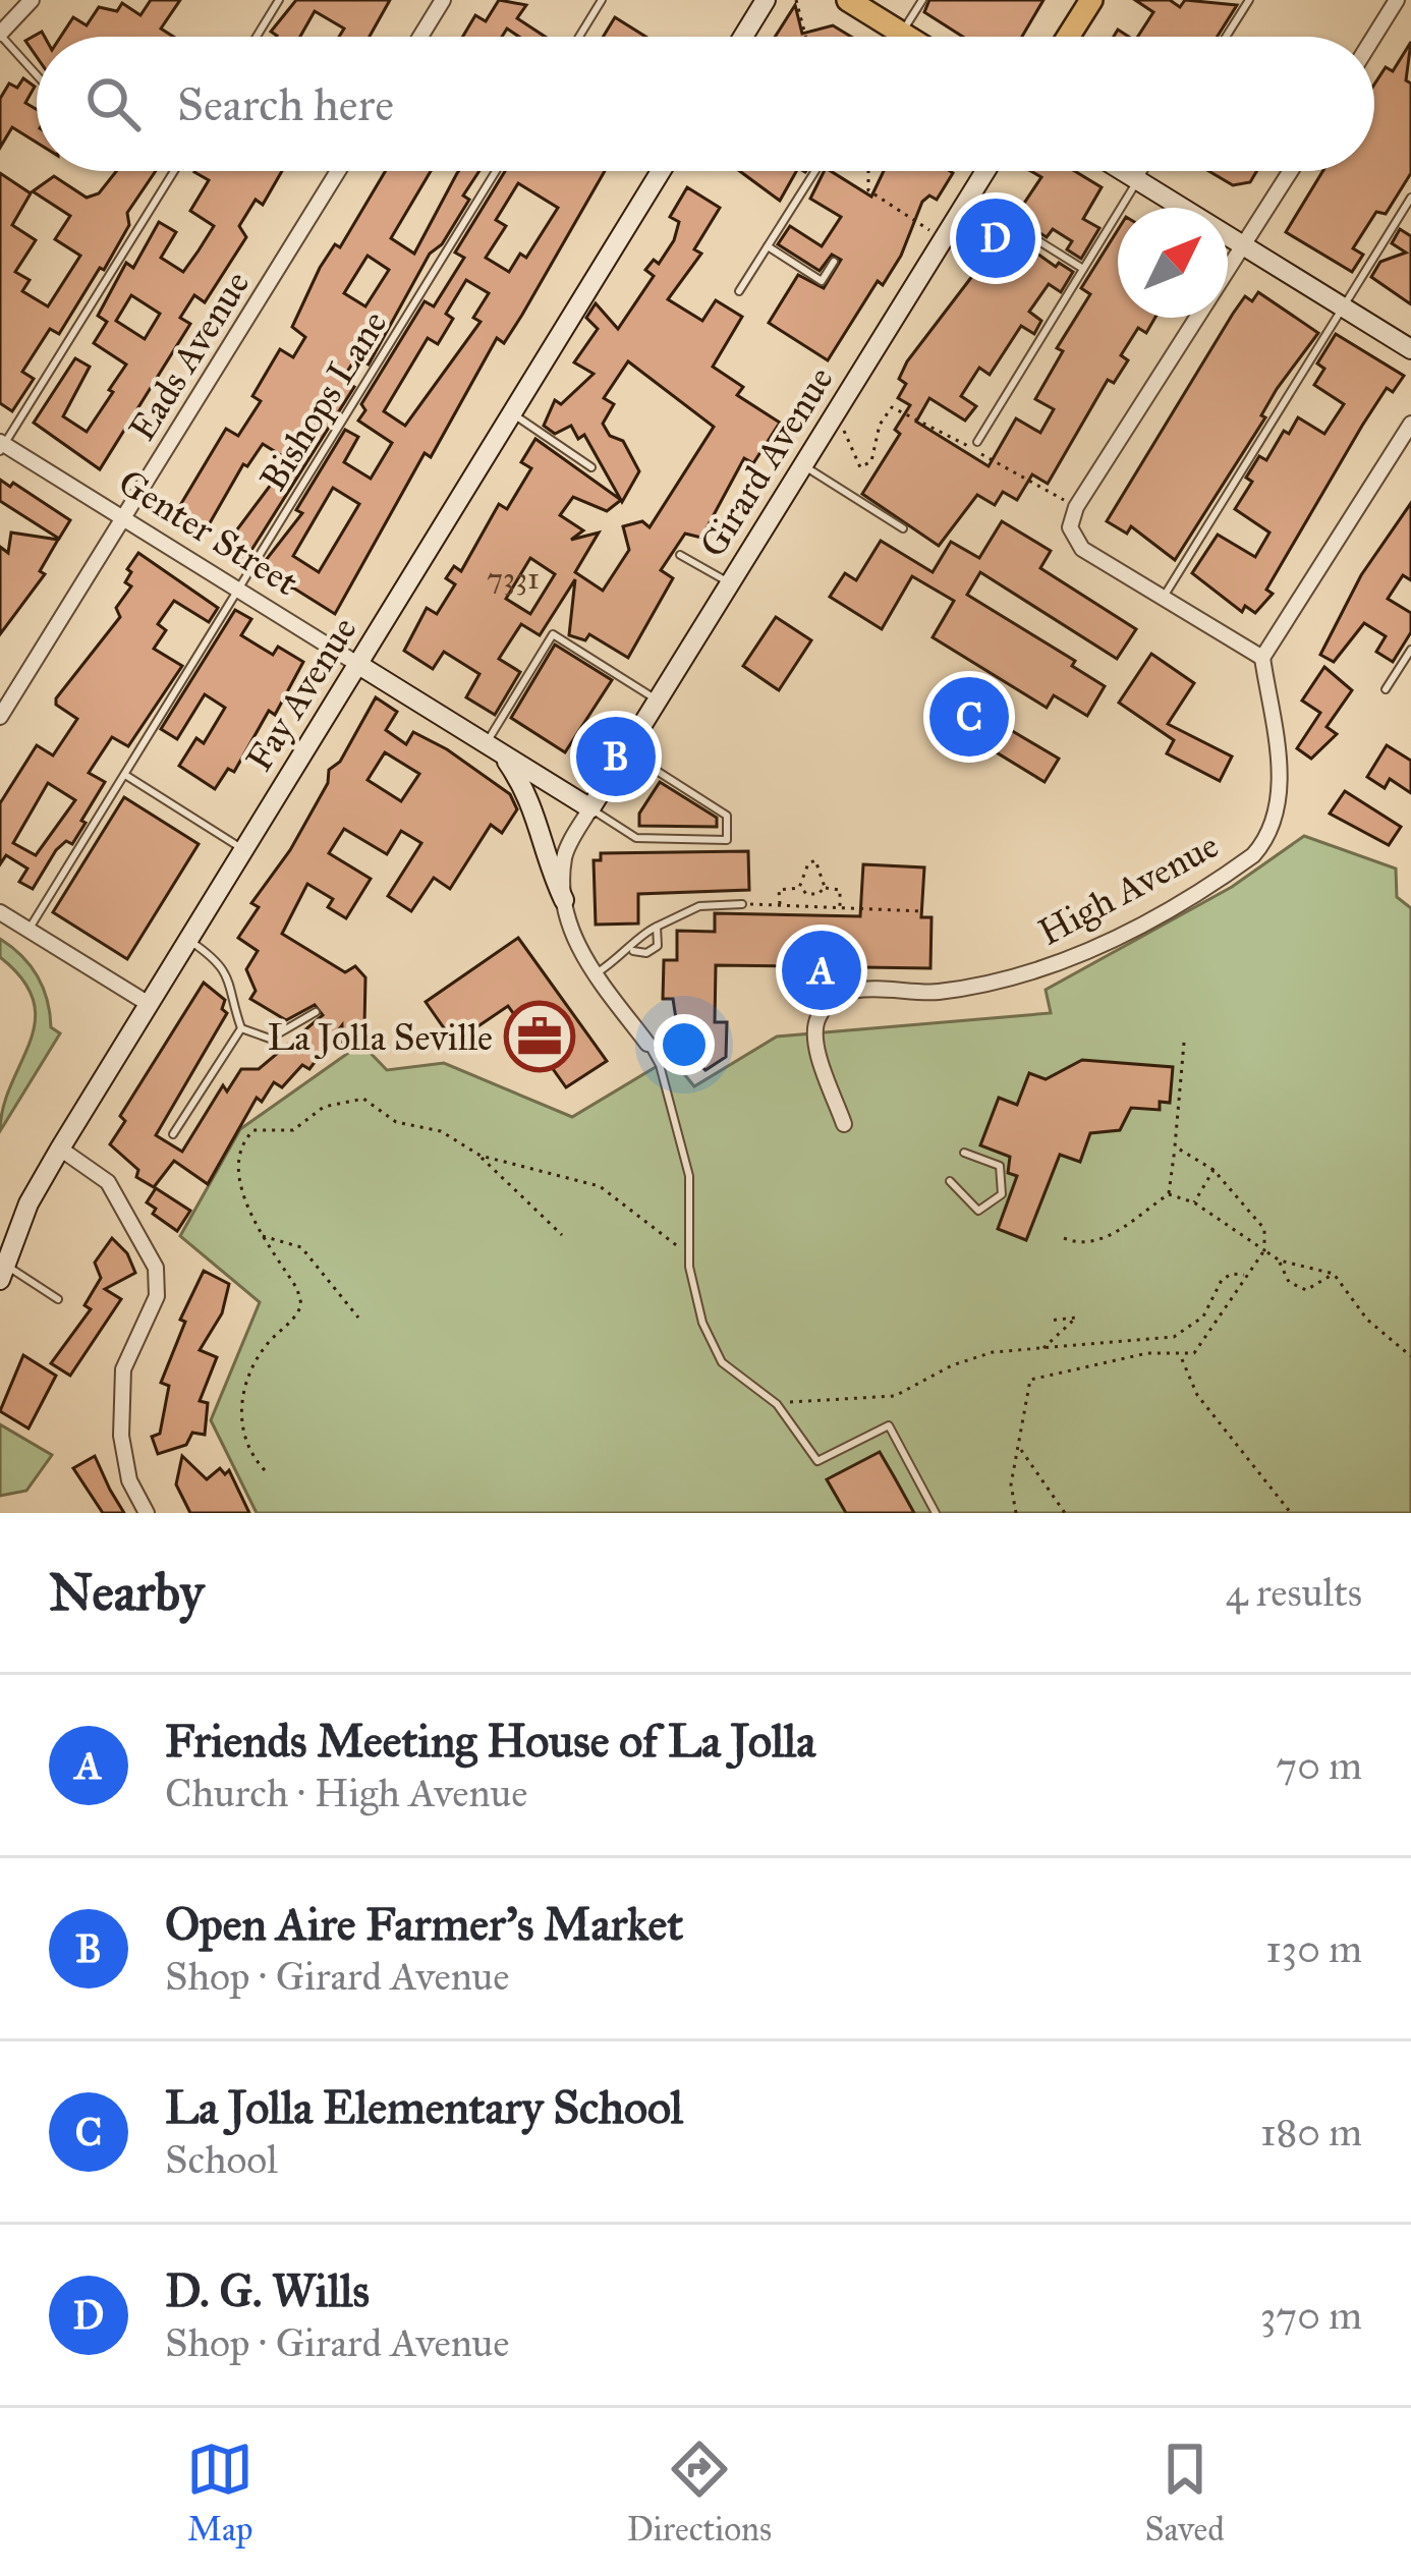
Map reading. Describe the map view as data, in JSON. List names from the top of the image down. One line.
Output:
{"streets":{"street":["Eads Avenue","Girard Avenue","Genter Street","Fay Avenue","High Avenue"],"lane":["Bishops Lane"]},"crossings":[["Eads Avenue","Genter Street"],["Bishops Lane","Genter Street"],["Girard Avenue","Genter Street"],["Genter Street","Fay Avenue"]],"places":{"office":["La Jolla Seville"]},"house_numbers":["7331"],"north":"top right","page":{"search":"Search here","pins":["D","C","B","A"],"heading":["Nearby","4 results"],"list":[{"mark":"A","name":"Friends Meeting House of La Jolla","note":"Church · High Avenue","value":"70 m"},{"mark":"B","name":"Open Aire Farmer’s Market","note":"Shop · Girard Avenue","value":"130 m"},{"mark":"C","name":"La Jolla Elementary School","note":"School","value":"180 m"},{"mark":"D","name":"D. G. Wills","note":"Shop · Girard Avenue","value":"370 m"}],"nav":["Map","Directions","Saved"]}}
